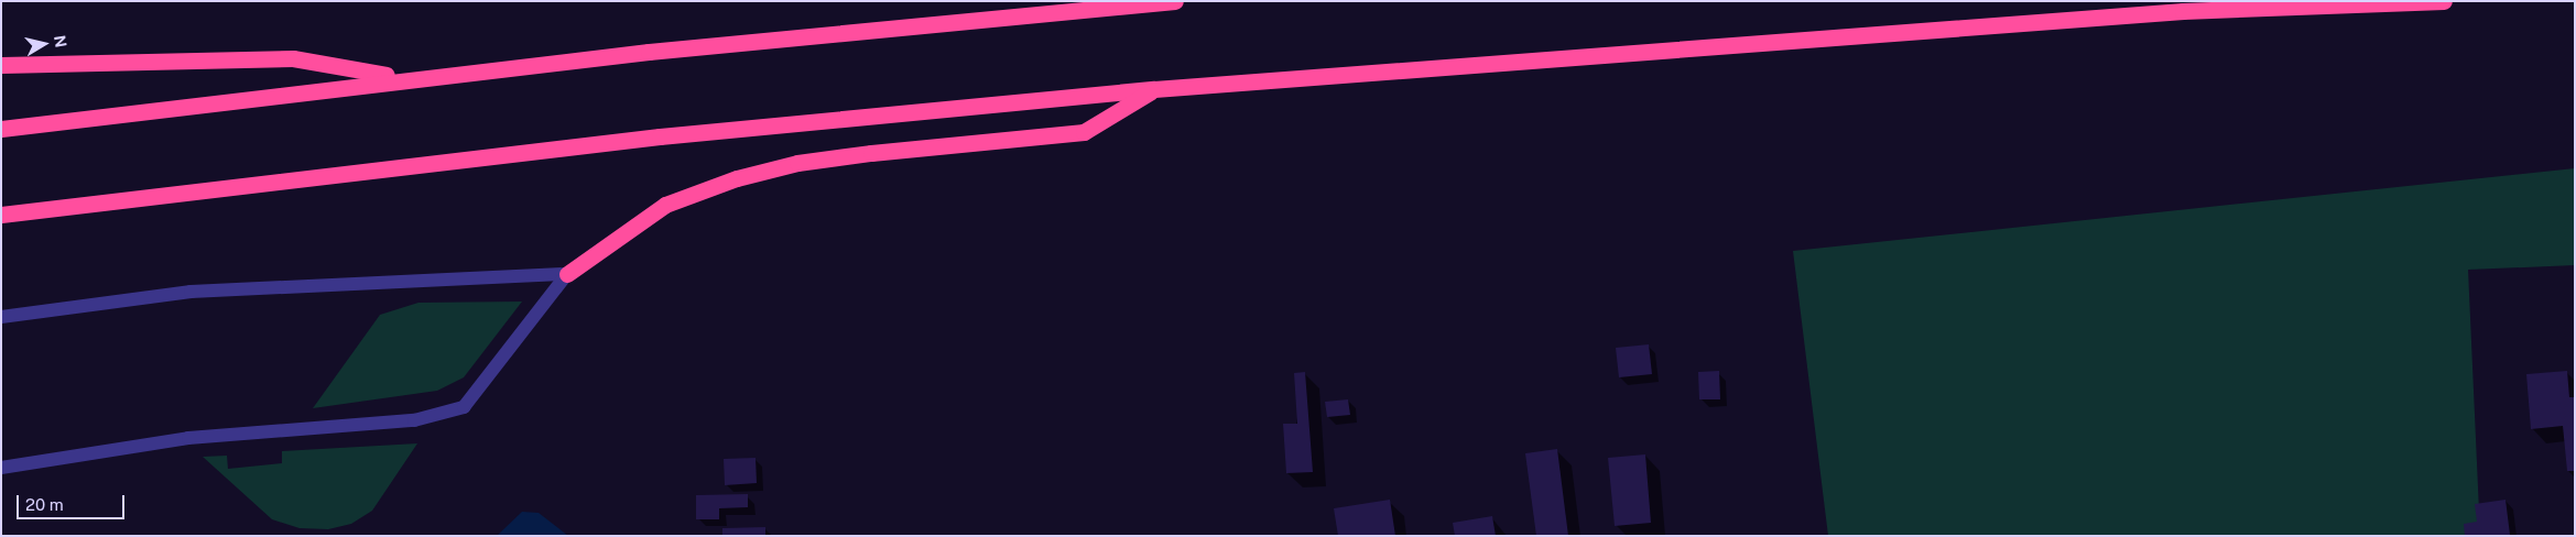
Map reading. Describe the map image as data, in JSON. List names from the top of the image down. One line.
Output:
{"scale_bar":"20 m","north":"right"}
